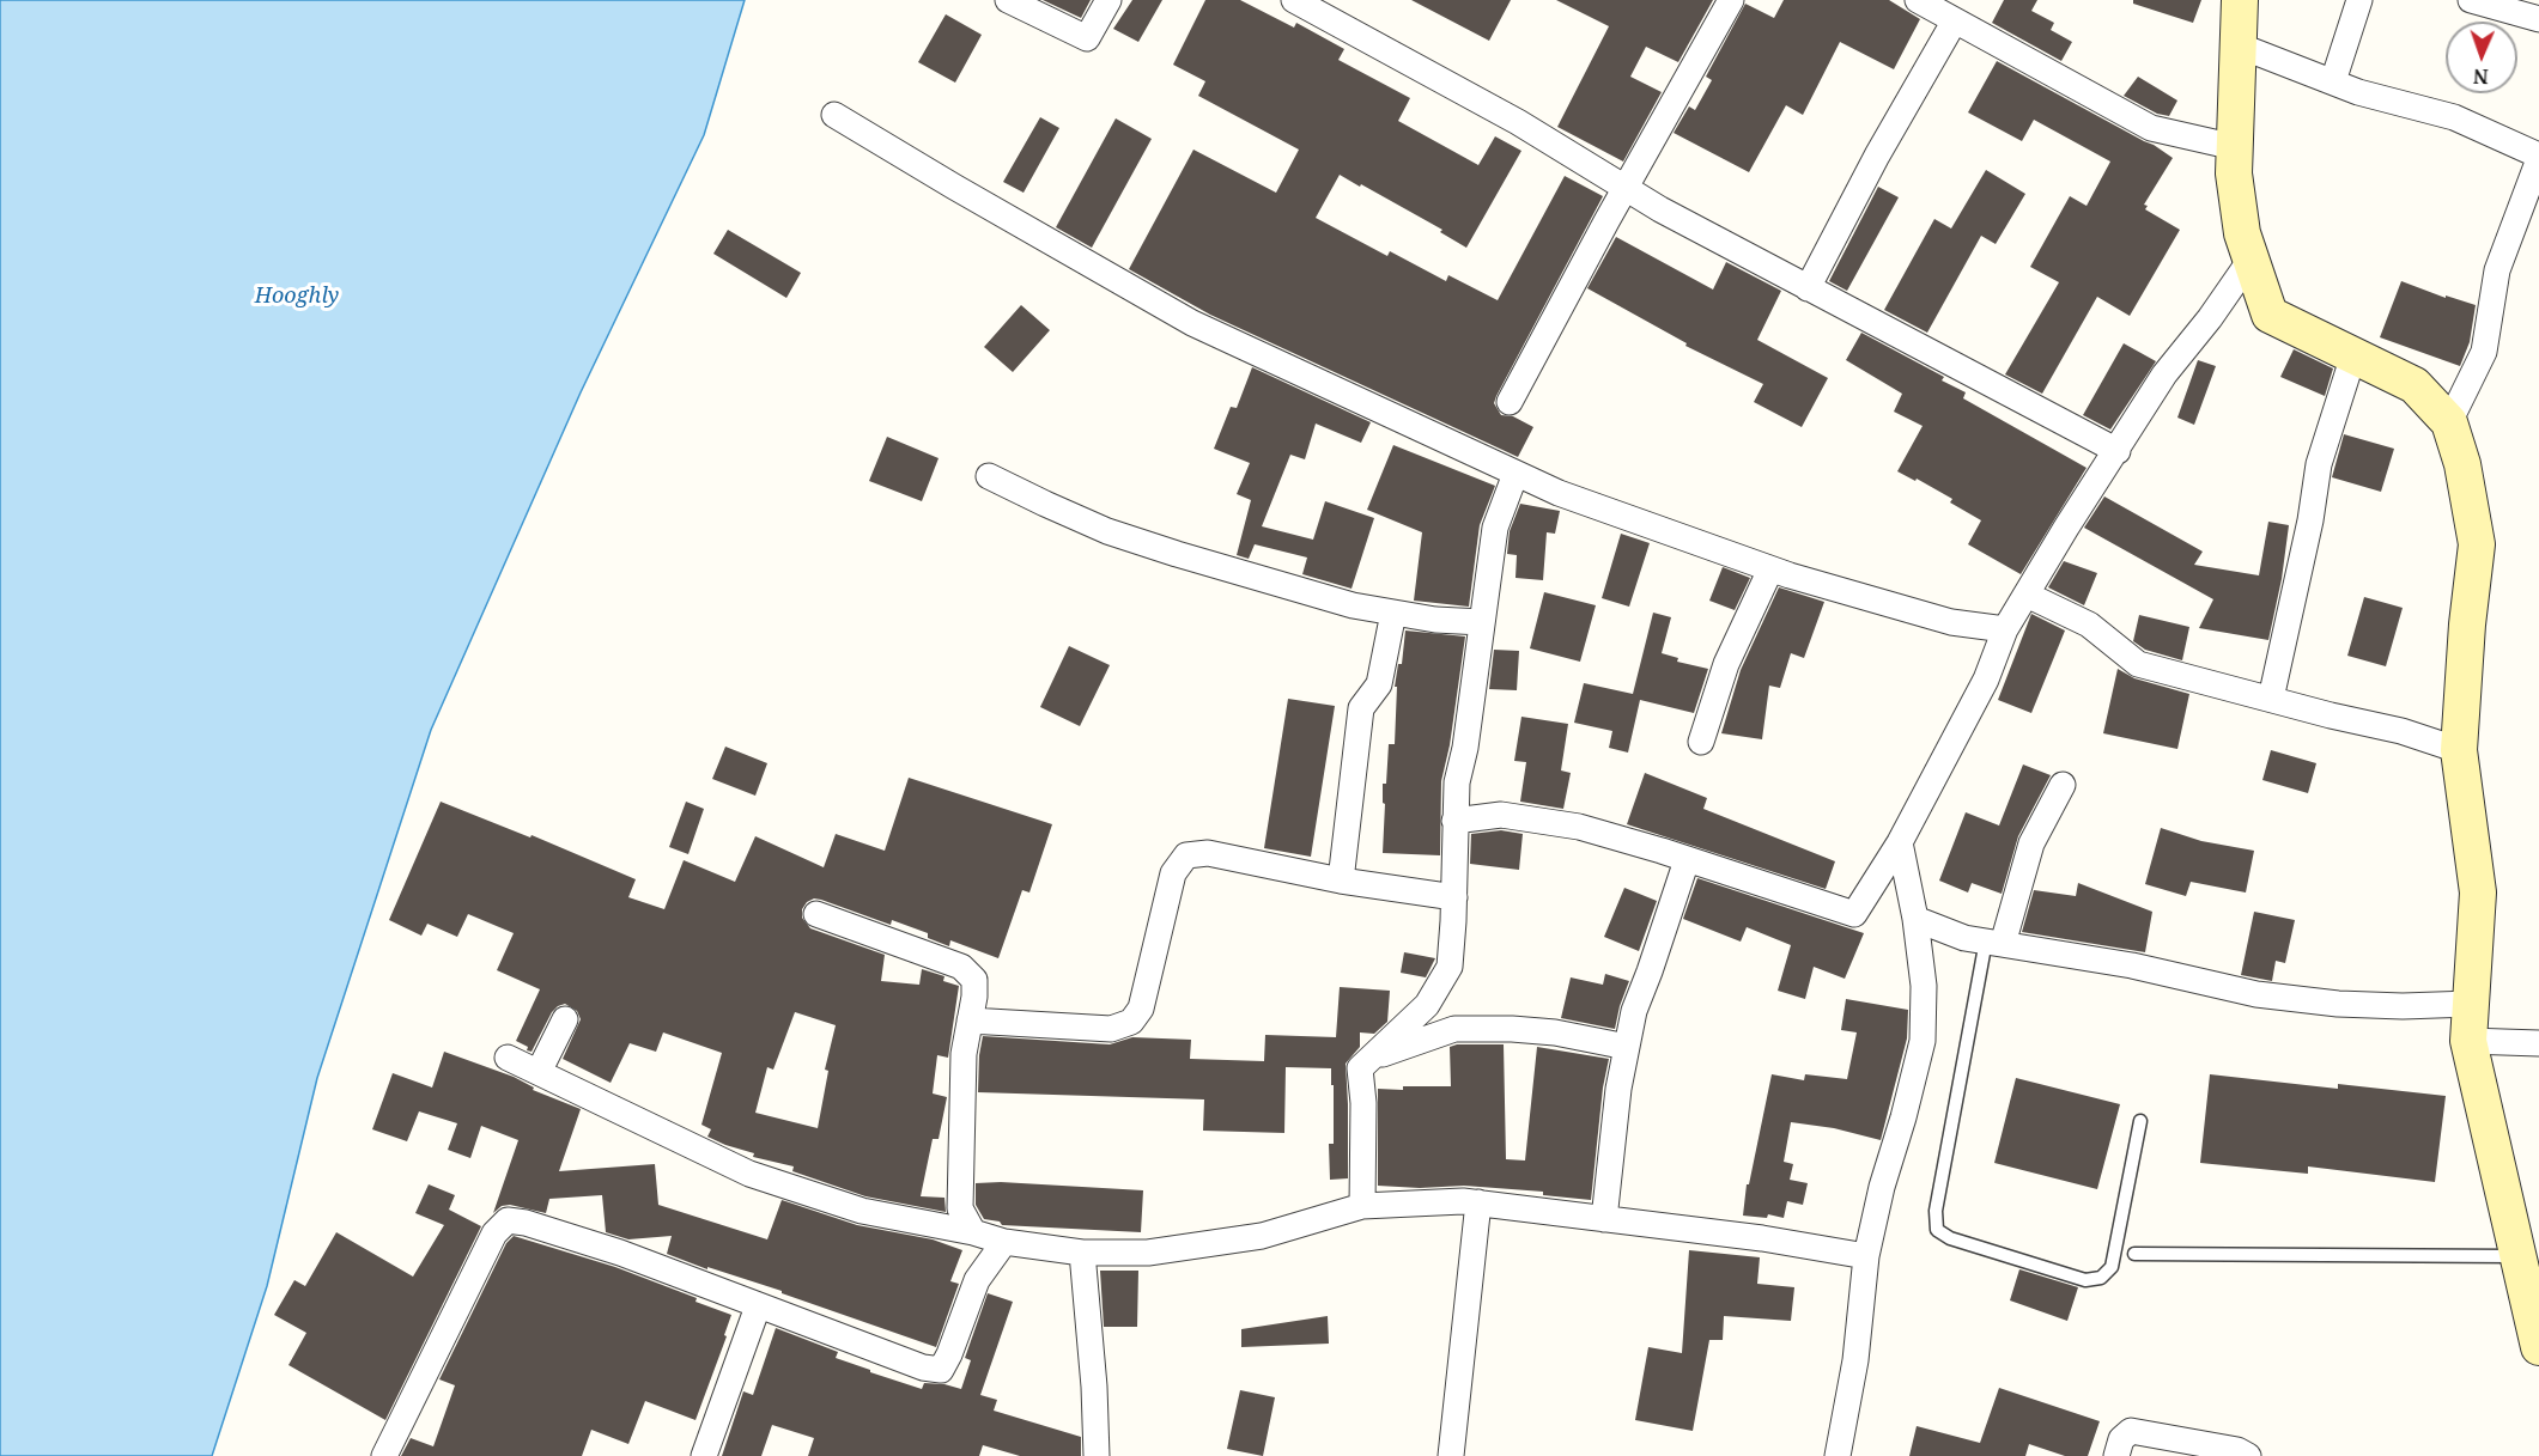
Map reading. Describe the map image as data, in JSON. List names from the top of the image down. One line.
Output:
{"water":["Hooghly"],"north":"bottom"}
